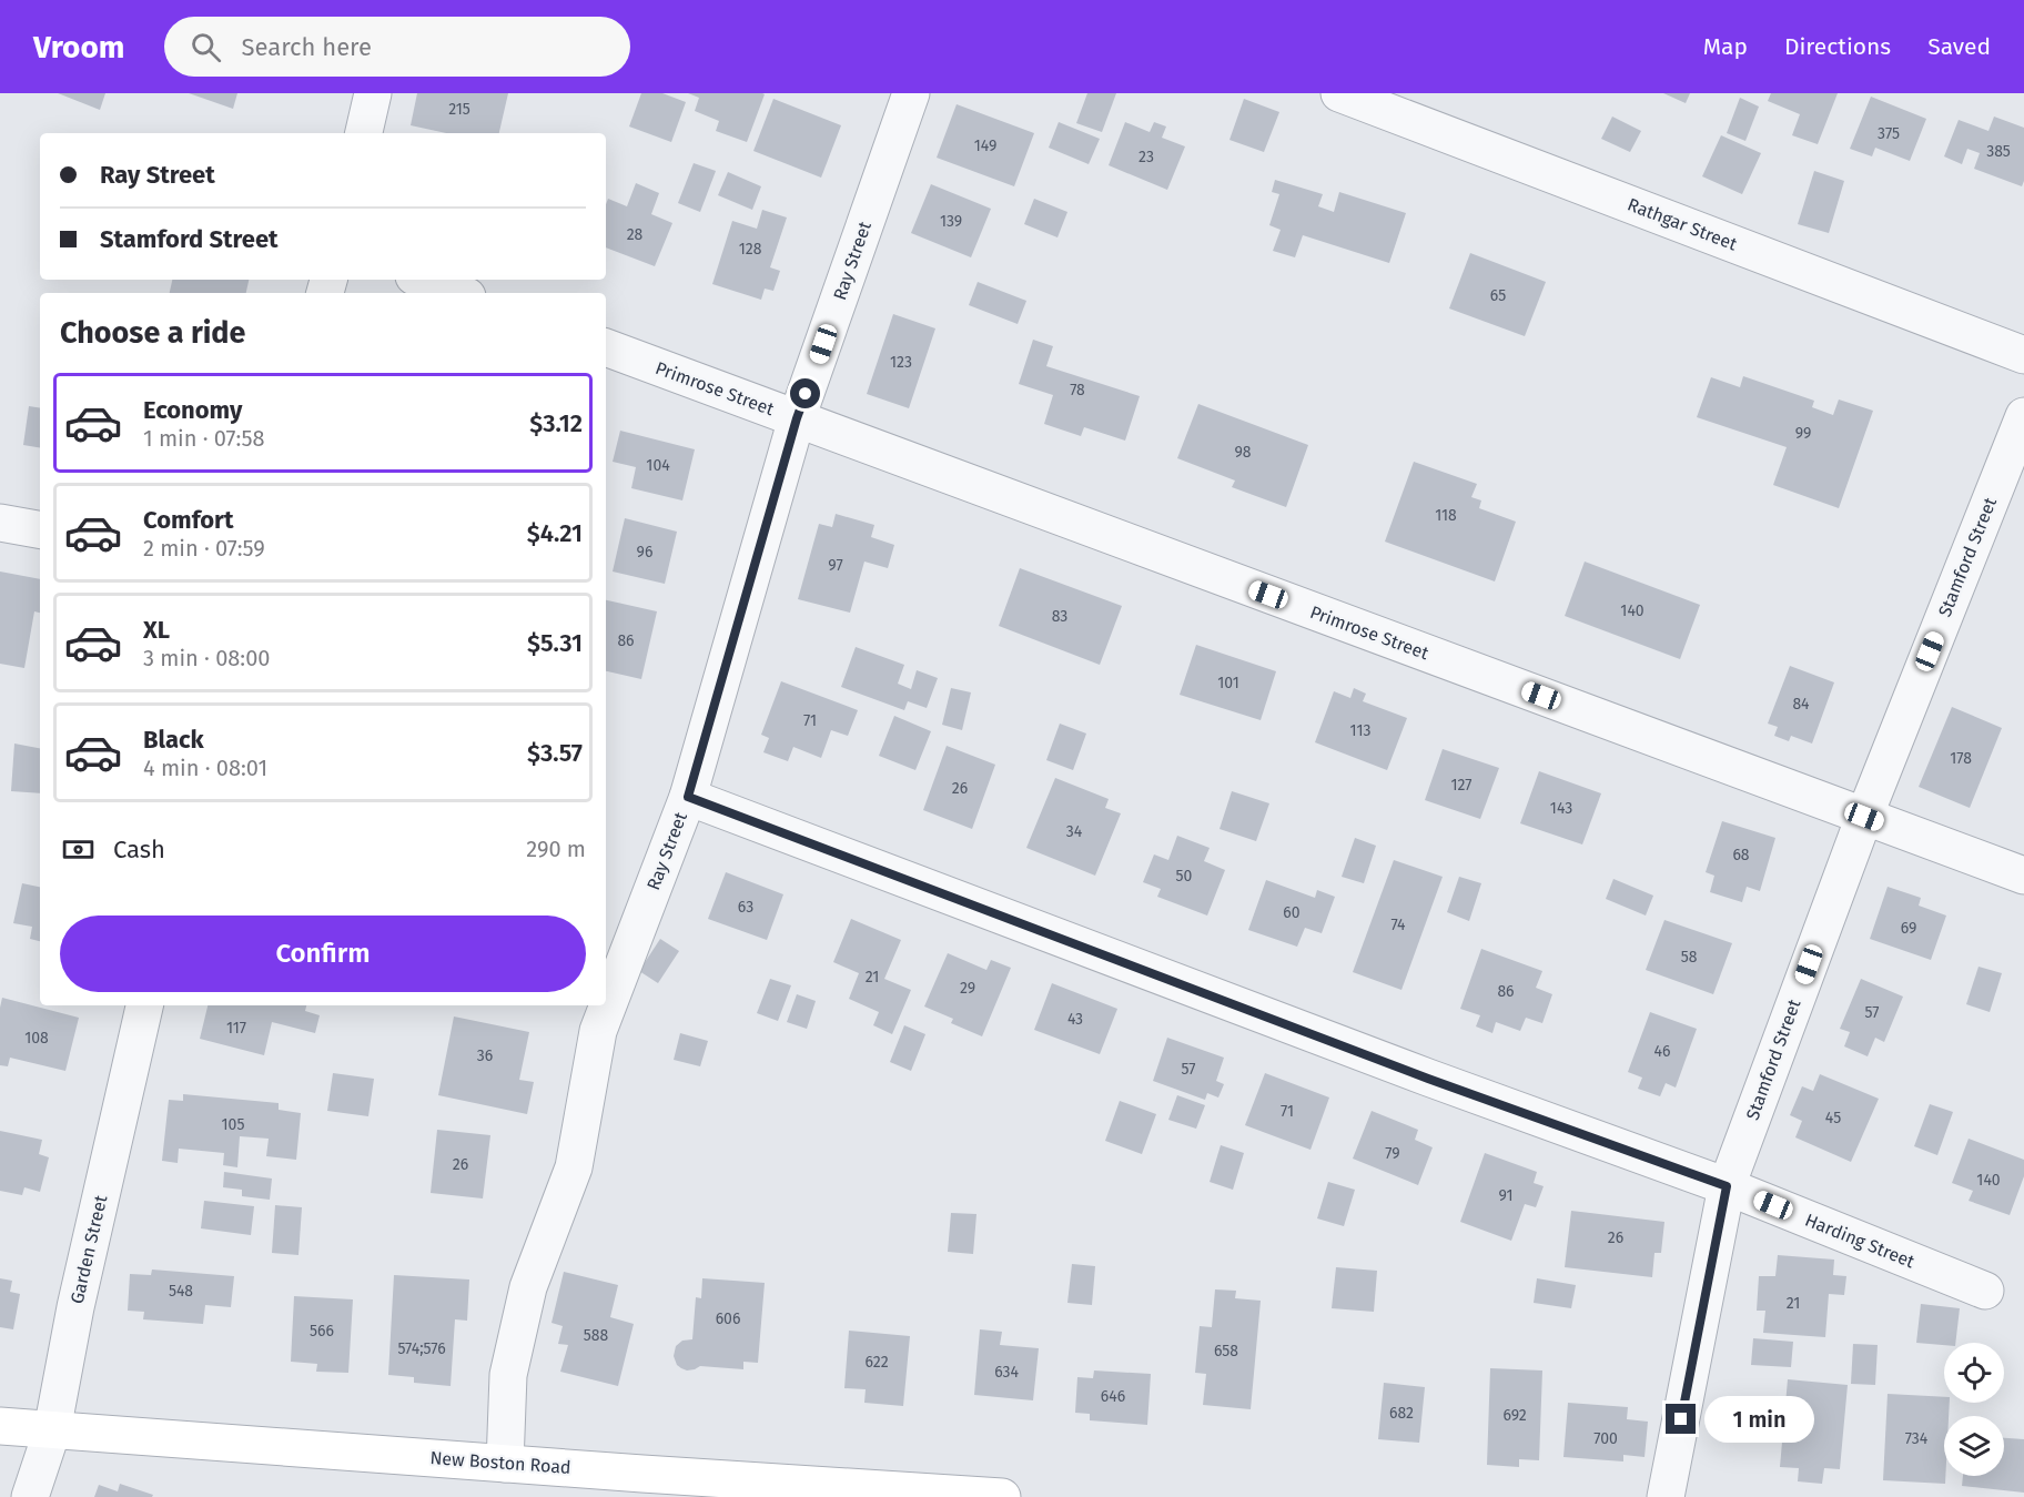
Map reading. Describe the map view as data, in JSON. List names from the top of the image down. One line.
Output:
{"streets":{"street":["Rathgar Street","Ray Street","Primrose Street","Stamford Street","Harding Street","Garden Street","New Boston Road"]},"crossings":[["Ray Street","Primrose Street"],["Ray Street","Harding Street"],["Ray Street","New Boston Road"],["Primrose Street","Stamford Street"],["Stamford Street","Harding Street"],["Garden Street","New Boston Road"]],"house_numbers":["215","375","149","385","23","139","28","128","65","123","78","99","98","104","118","96","97","140","83","86","101","84","71","113","178","127","26","143","34","68","50","63","60","74","69","58","21","29","86","57","43","117","108","46","36","57","71","45","105","79","26","140","91","26","548","21","606","566","588","574;576","658","622","634","646","682","692","700","734"],"page":{"header":"Vroom","search":"Search here","nav":["Map","Directions","Saved"],"banner":["Ray Street","Stamford Street"],"heading":"Choose a ride","list":[{"name":"Economy","note":"1 min · 07:58","value":"$3.12"},{"name":"Comfort","note":"2 min · 07:59","value":"$4.21"},{"name":"XL","note":"3 min · 08:00","value":"$5.31"},{"name":"Black","note":"4 min · 08:01","value":"$3.57"}],"pay":["Cash","290 m"],"buttons":"Confirm","bubble":"1 min"}}
